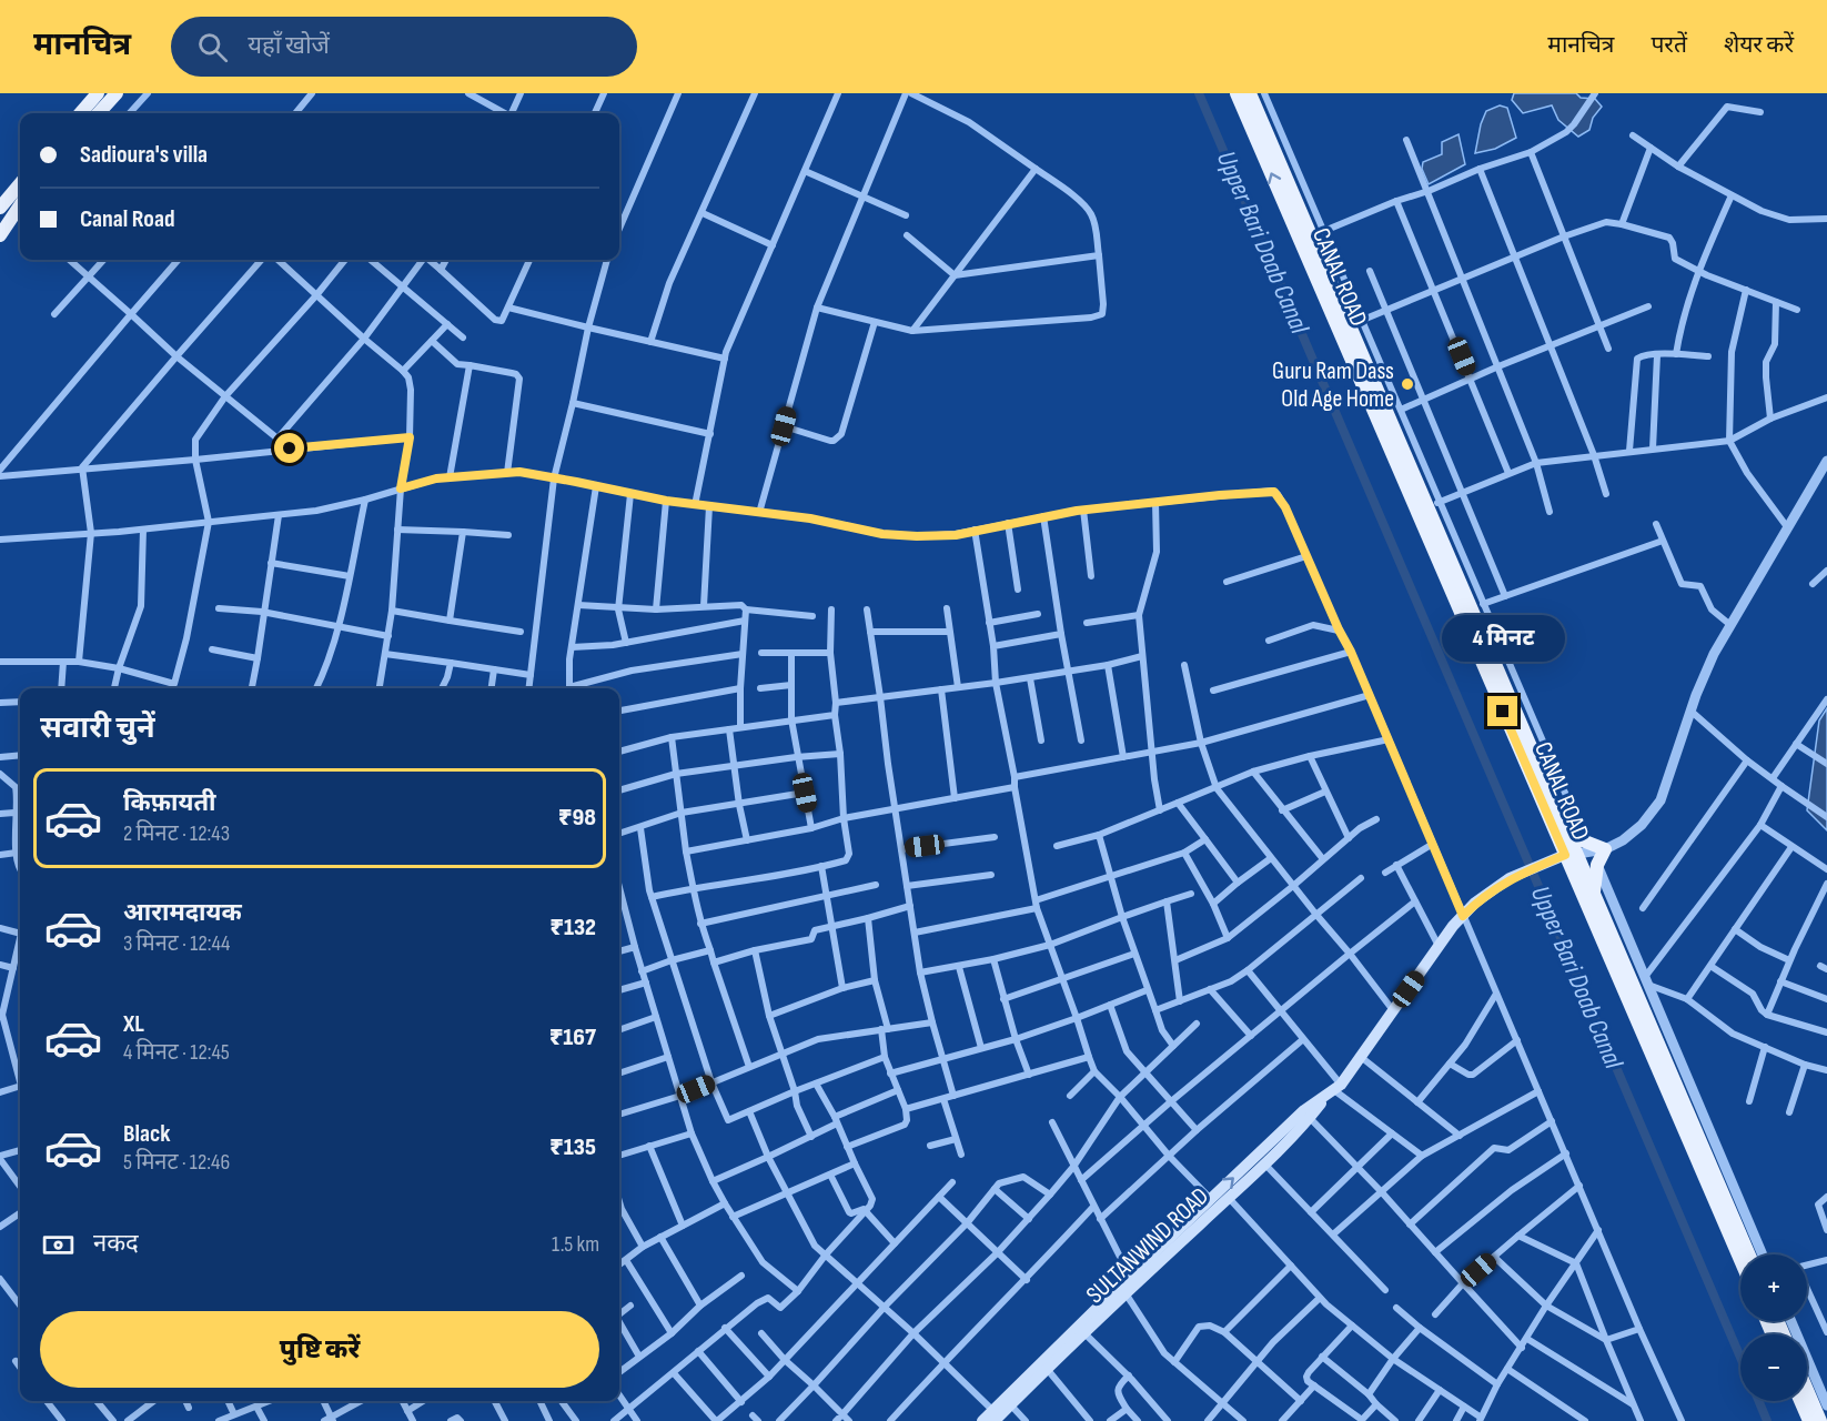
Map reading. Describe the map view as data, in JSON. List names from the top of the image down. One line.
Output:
{"streets":{"main road":["CANAL ROAD","SULTANWIND ROAD"]},"crossings":[["CANAL ROAD","SULTANWIND ROAD"]],"water":["Upper Bari Doab Canal"],"places":["Guru Ram Dass Old Age Home"],"page":{"header":"मानचित्र","search":"यहाँ खोजें","nav":["मानचित्र","परतें","शेयर करें"],"banner":["Sadioura's villa","Canal Road"],"bubble":"4 मिनट","heading":"सवारी चुनें","list":[{"name":"किफ़ायती","note":"2 मिनट · 12:43","value":"₹98"},{"name":"आरामदायक","note":"3 मिनट · 12:44","value":"₹132"},{"name":"XL","note":"4 मिनट · 12:45","value":"₹167"},{"name":"Black","note":"5 मिनट · 12:46","value":"₹135"}],"pay":["नकद","1.5 km"],"map_buttons":["+","−"],"buttons":"पुष्टि करें"}}
